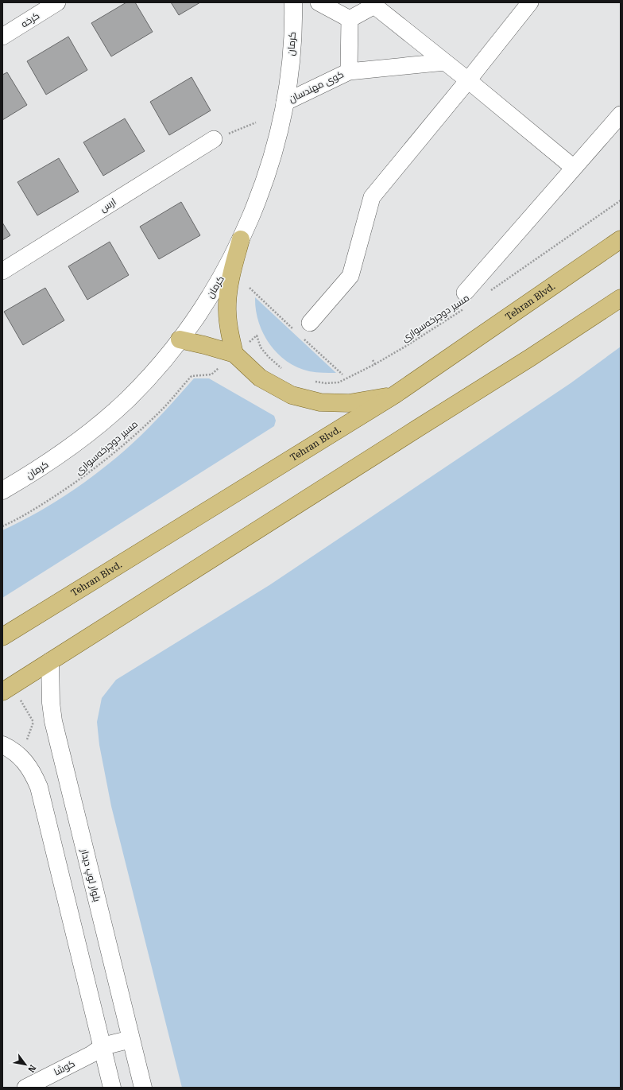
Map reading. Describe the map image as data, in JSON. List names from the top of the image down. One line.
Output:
{"streets":{"main road":["Tehran Blvd."],"street":["کرخه","کرمان","کوی مهندسان","ارس","بلوار لوپ دیدار","کوشا"],"path":["مسیر دوچرخه‌سواری"]},"crossings":[["کرمان","کوی مهندسان"]],"north":"bottom right"}
